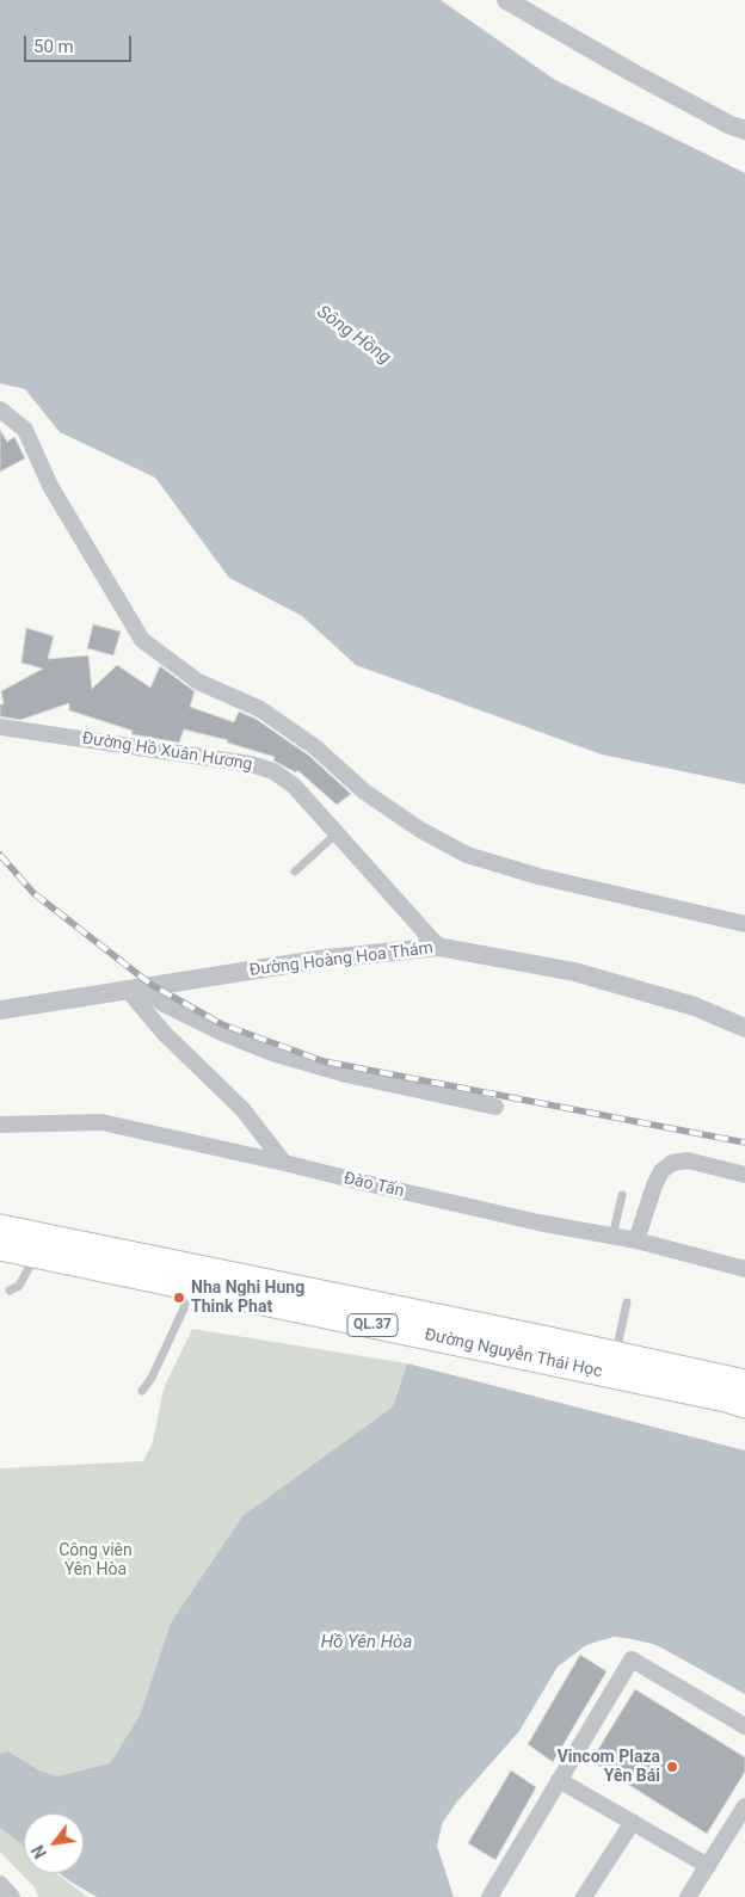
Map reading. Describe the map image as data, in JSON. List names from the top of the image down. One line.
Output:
{"streets":{"main road":["QL.37","Đường Nguyễn Thái Học"],"street":["Đường Hồ Xuân Hương","Đường Hoàng Hoa Thám","Đào Tấn"]},"crossings":[["Đường Hồ Xuân Hương","Đường Hoàng Hoa Thám"]],"water":["Sông Hồng","Hồ Yên Hòa"],"parks":["Công viên Yên Hòa"],"places":["Nha Nghi Hung Think Phat","Vincom Plaza Yên Bái"],"scale_bar":"50 m","north":"bottom left"}
